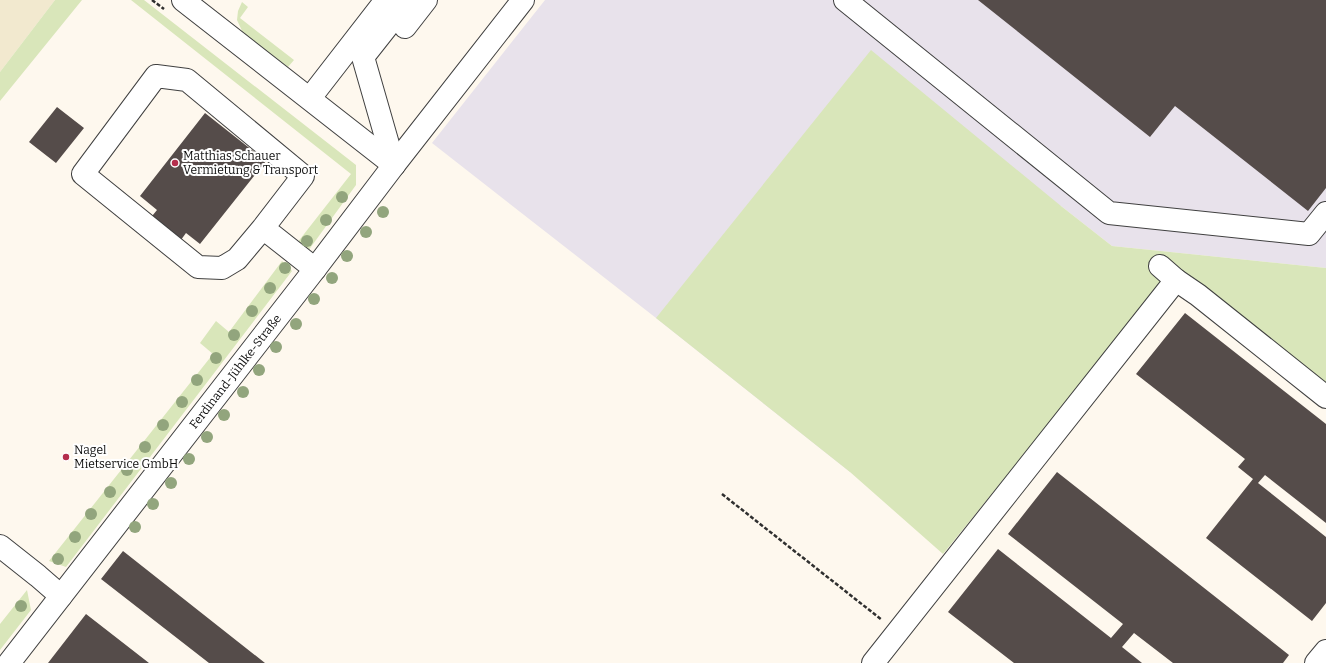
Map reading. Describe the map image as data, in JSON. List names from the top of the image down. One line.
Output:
{"streets":{"street":["Ferdinand-Jühlke-Straße"]},"places":["Matthias Schauer Vermietung & Transport","Nagel Mietservice GmbH"]}
